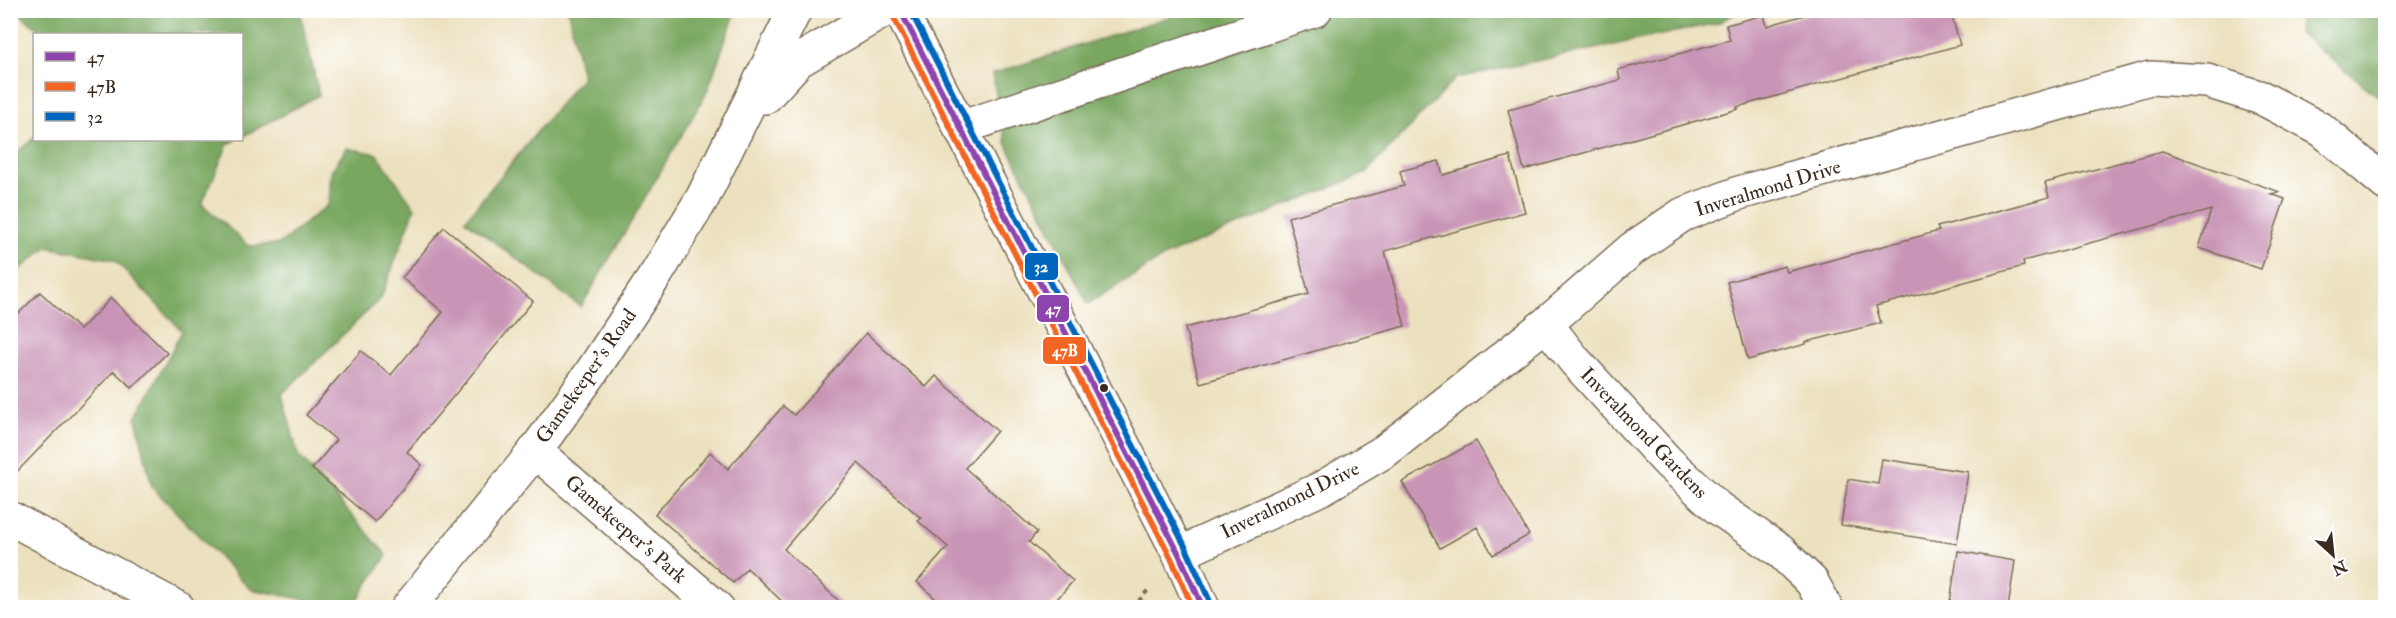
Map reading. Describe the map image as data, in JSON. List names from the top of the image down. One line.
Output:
{"streets":{"street":["Inveralmond Drive","Gamekeeper's Road","Inveralmond Gardens","Gamekeeper's Park"]},"crossings":[["Inveralmond Drive","Inveralmond Gardens"],["Gamekeeper's Road","Gamekeeper's Park"]],"lines":["transit line 47","transit line 32","transit line 47B"],"legend":["47","47B","32"],"north":"bottom right"}
